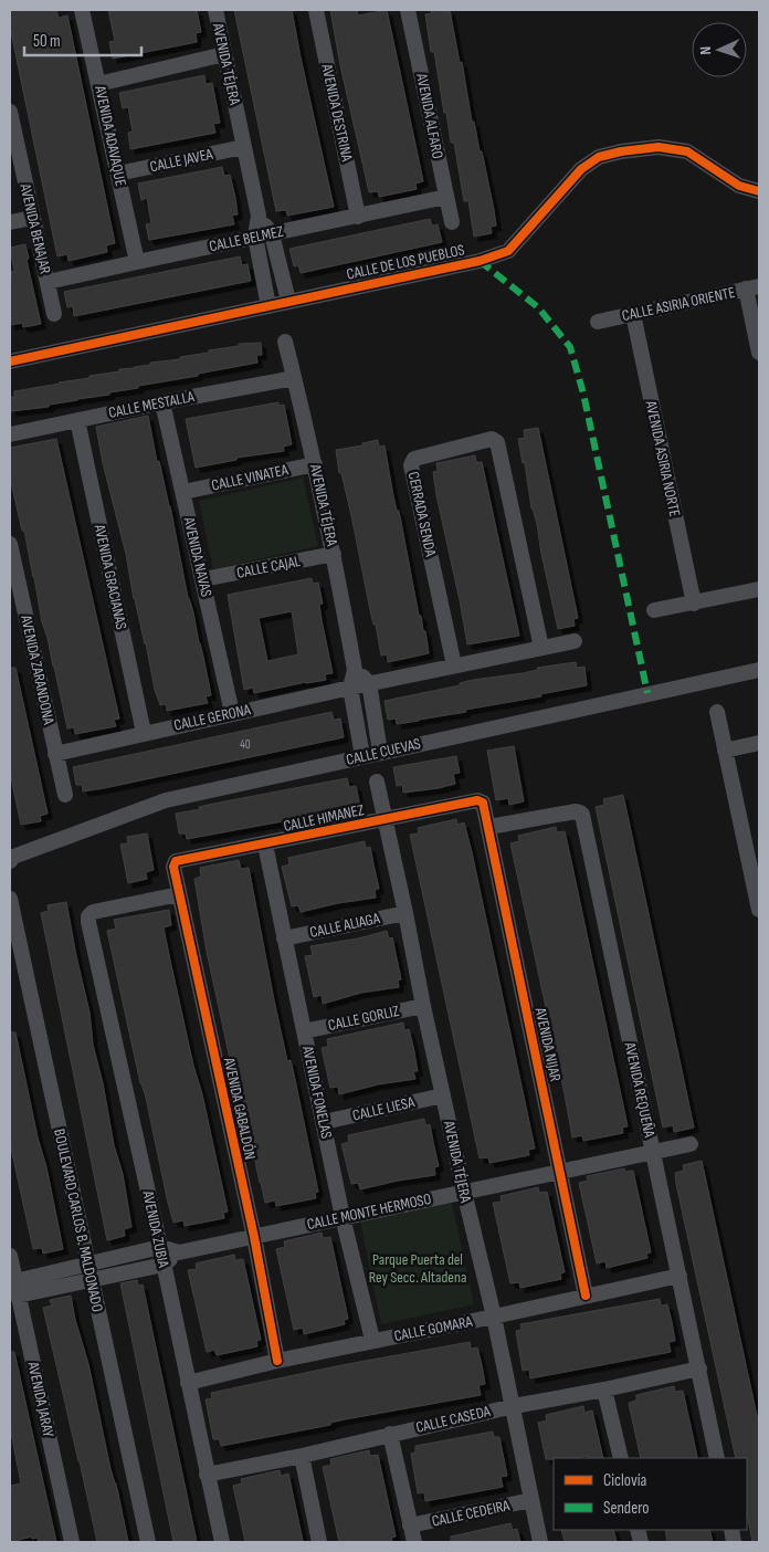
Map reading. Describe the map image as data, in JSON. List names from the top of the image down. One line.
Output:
{"streets":{"street":["AVENIDA TÉJERA","AVENIDA DESTRINA","AVENIDA ALFARO","AVENIDA ADAVAQUE","CALLE JAVEA","AVENIDA BENAJAR","CALLE BELMEZ","CALLE DE LOS PUEBLOS","CALLE ASIRIA ORIENTE","CALLE MESTALLA","AVENIDA ASIRIA NORTE","CALLE VINATEA","CERRADA SENDA","AVENIDA NAVAS","CALLE CAJAL","AVENIDA GRACIANAS","AVENIDA ZARANDONA","CALLE GERONA","CALLE CUEVAS","CALLE HIMANEZ","CALLE ALIAGA","CALLE GORLIZ","AVENIDA NIJAR","AVENIDA REQUEÑA","AVENIDA FONELAS","AVENIDA GABALDÓN","CALLE LIESA","CALLE MONTE HERMOSO","BOULEVARD CARLOS B. MALDONADO","AVENIDA ZUBIA","CALLE GOMARA","AVENIDA JARAY","CALLE CASEDA","CALLE CEDEIRA"]},"crossings":[["AVENIDA TÉJERA","CALLE JAVEA"],["AVENIDA TÉJERA","CALLE BELMEZ"],["AVENIDA TÉJERA","CALLE DE LOS PUEBLOS"],["AVENIDA TÉJERA","CALLE MESTALLA"],["AVENIDA TÉJERA","CALLE VINATEA"],["AVENIDA TÉJERA","CALLE CAJAL"],["AVENIDA TÉJERA","CALLE GERONA"],["AVENIDA TÉJERA","CALLE CUEVAS"],["AVENIDA TÉJERA","CALLE HIMANEZ"],["AVENIDA TÉJERA","CALLE ALIAGA"],["AVENIDA TÉJERA","CALLE GORLIZ"],["AVENIDA TÉJERA","CALLE LIESA"],["AVENIDA TÉJERA","CALLE MONTE HERMOSO"],["AVENIDA TÉJERA","CALLE GOMARA"],["AVENIDA TÉJERA","CALLE CASEDA"],["AVENIDA TÉJERA","CALLE CEDEIRA"],["AVENIDA DESTRINA","CALLE BELMEZ"],["AVENIDA ALFARO","CALLE BELMEZ"],["AVENIDA ADAVAQUE","CALLE JAVEA"],["AVENIDA ADAVAQUE","CALLE BELMEZ"],["AVENIDA BENAJAR","CALLE BELMEZ"],["CALLE ASIRIA ORIENTE","AVENIDA ASIRIA NORTE"],["CALLE MESTALLA","AVENIDA NAVAS"],["CALLE MESTALLA","AVENIDA GRACIANAS"],["CALLE VINATEA","AVENIDA NAVAS"],["AVENIDA NAVAS","CALLE CAJAL"],["AVENIDA NAVAS","CALLE GERONA"],["AVENIDA GRACIANAS","CALLE GERONA"],["AVENIDA ZARANDONA","CALLE GERONA"],["CALLE HIMANEZ","AVENIDA NIJAR"],["CALLE HIMANEZ","AVENIDA FONELAS"],["CALLE HIMANEZ","AVENIDA GABALDÓN"],["CALLE ALIAGA","AVENIDA FONELAS"],["CALLE GORLIZ","AVENIDA FONELAS"],["AVENIDA NIJAR","AVENIDA REQUEÑA"],["AVENIDA NIJAR","CALLE MONTE HERMOSO"],["AVENIDA NIJAR","CALLE GOMARA"],["AVENIDA REQUEÑA","CALLE MONTE HERMOSO"],["AVENIDA REQUEÑA","CALLE GOMARA"],["AVENIDA REQUEÑA","CALLE CASEDA"],["AVENIDA FONELAS","CALLE LIESA"],["AVENIDA FONELAS","CALLE MONTE HERMOSO"],["AVENIDA FONELAS","CALLE GOMARA"],["AVENIDA GABALDÓN","CALLE MONTE HERMOSO"],["AVENIDA GABALDÓN","AVENIDA ZUBIA"],["AVENIDA GABALDÓN","CALLE GOMARA"],["CALLE MONTE HERMOSO","BOULEVARD CARLOS B. MALDONADO"],["CALLE MONTE HERMOSO","AVENIDA ZUBIA"],["CALLE MONTE HERMOSO","AVENIDA JARAY"],["AVENIDA ZUBIA","CALLE GOMARA"],["AVENIDA ZUBIA","CALLE CASEDA"]],"parks":["Parque Puerta del Rey Secc. Altadena"],"house_numbers":["40"],"legend":["Ciclovía","Sendero"],"scale_bar":"50 m","north":"left"}
